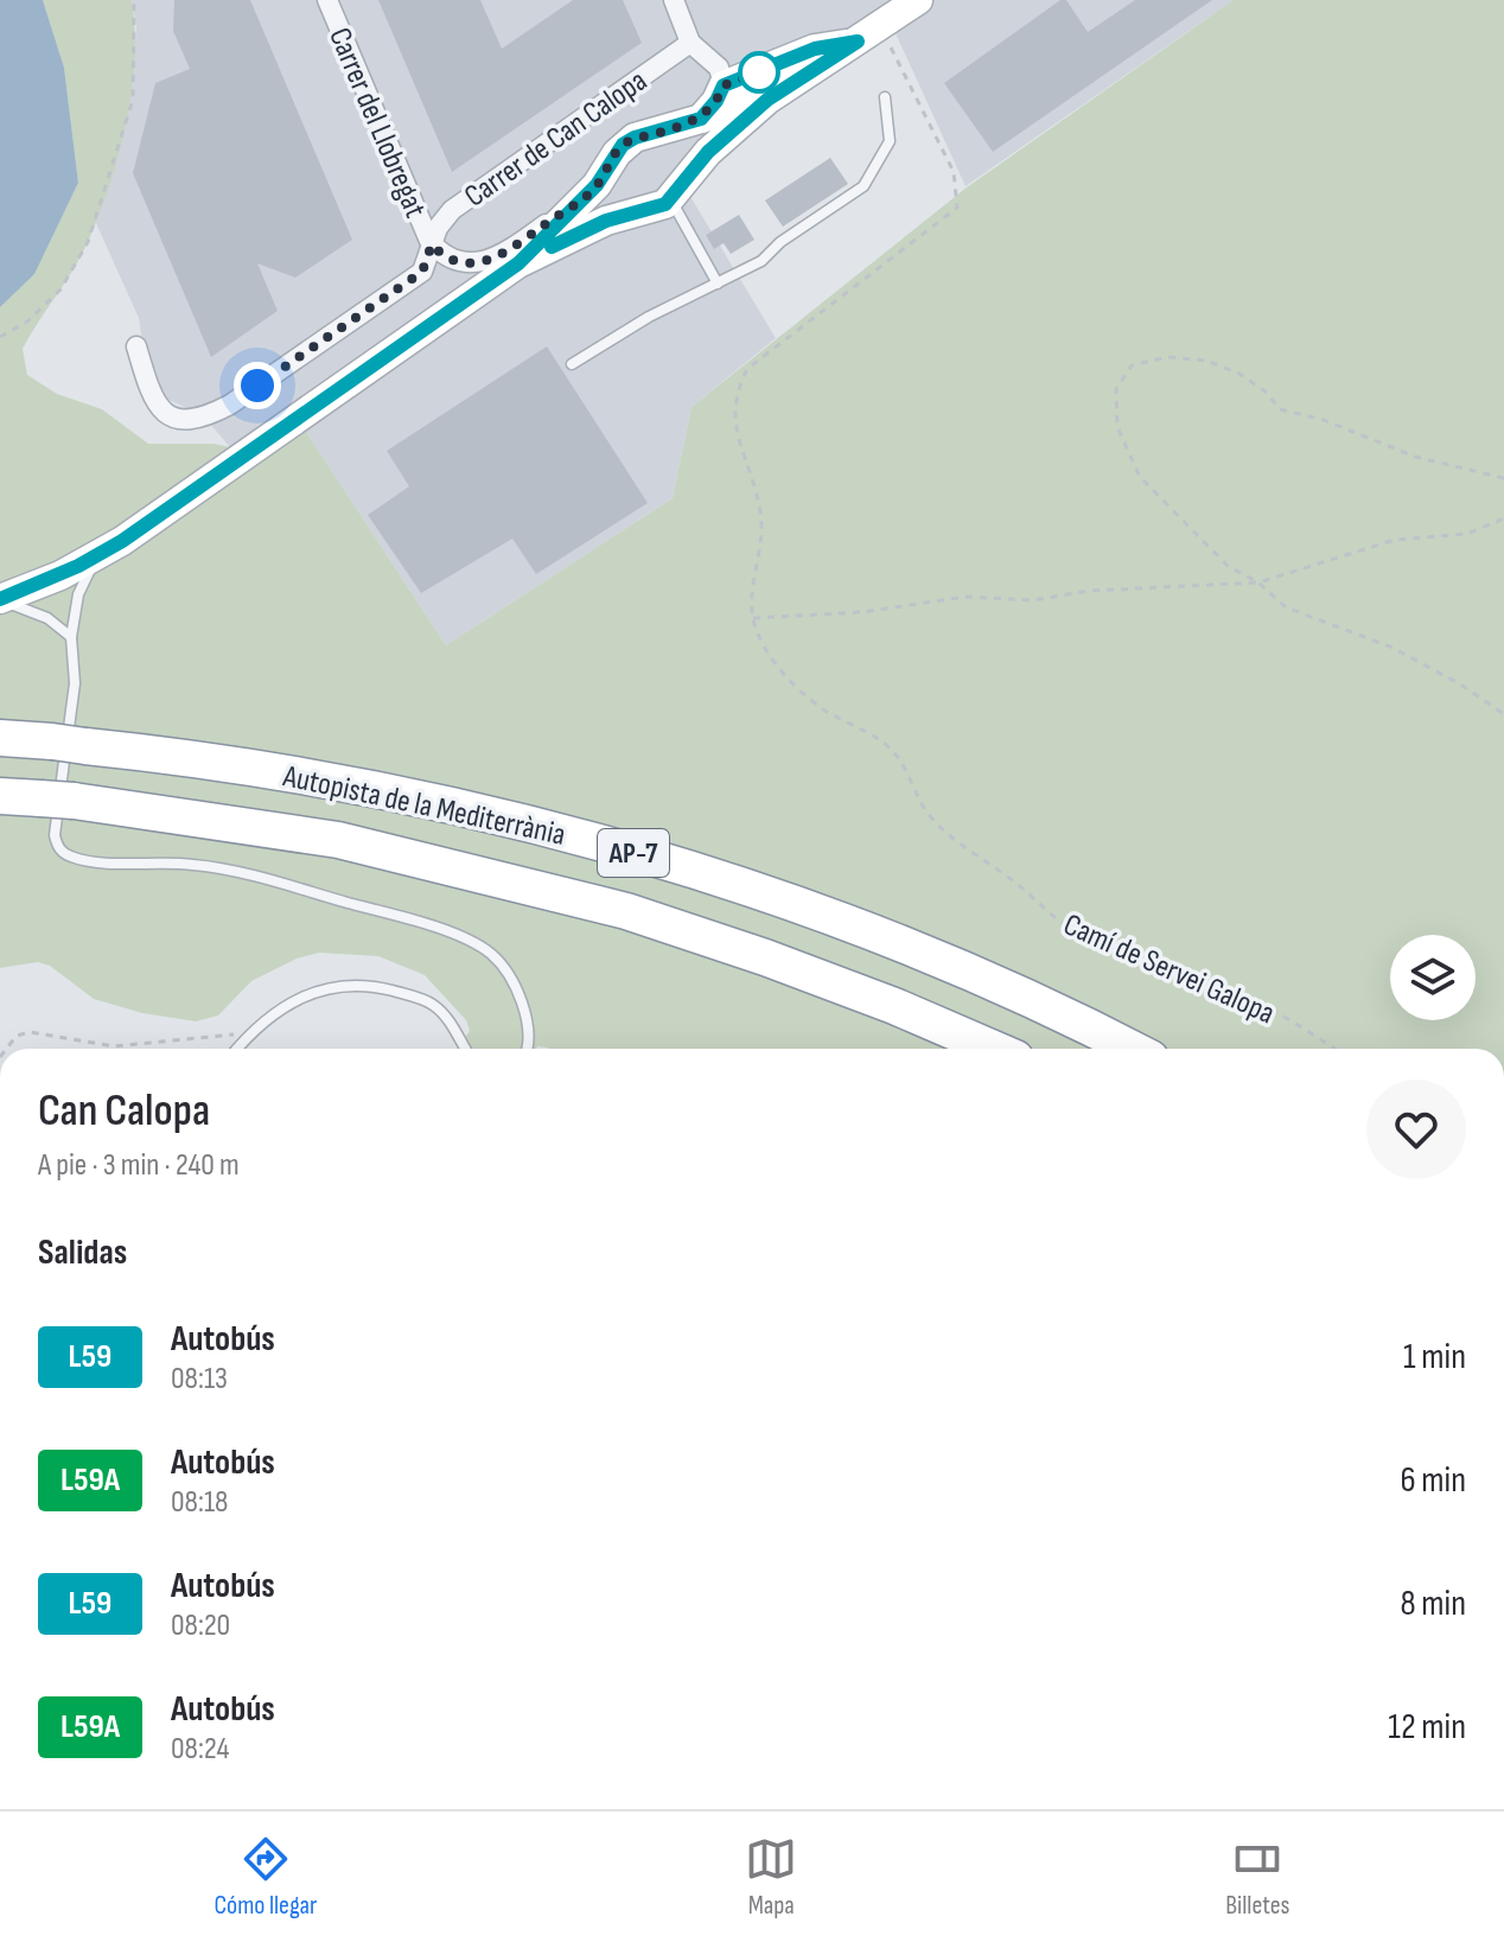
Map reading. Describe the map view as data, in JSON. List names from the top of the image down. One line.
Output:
{"streets":{"highway":["Autopista de la Mediterrània","AP-7"],"street":["Carrer del Llobregat","Carrer de Can Calopa"],"path":["Camí de Servei Galopa"]},"crossings":[["Carrer del Llobregat","Carrer de Can Calopa"]],"lines":["bus line L59"],"page":{"heading":[["Can Calopa","A pie · 3 min · 240 m"],"Salidas"],"list":[{"mark":"L59","name":"Autobús","note":"08:13","value":"1 min"},{"mark":"L59A","name":"Autobús","note":"08:18","value":"6 min"},{"mark":"L59","name":"Autobús","note":"08:20","value":"8 min"},{"mark":"L59A","name":"Autobús","note":"08:24","value":"12 min"}],"tabs":["Cómo llegar","Mapa","Billetes"]}}
